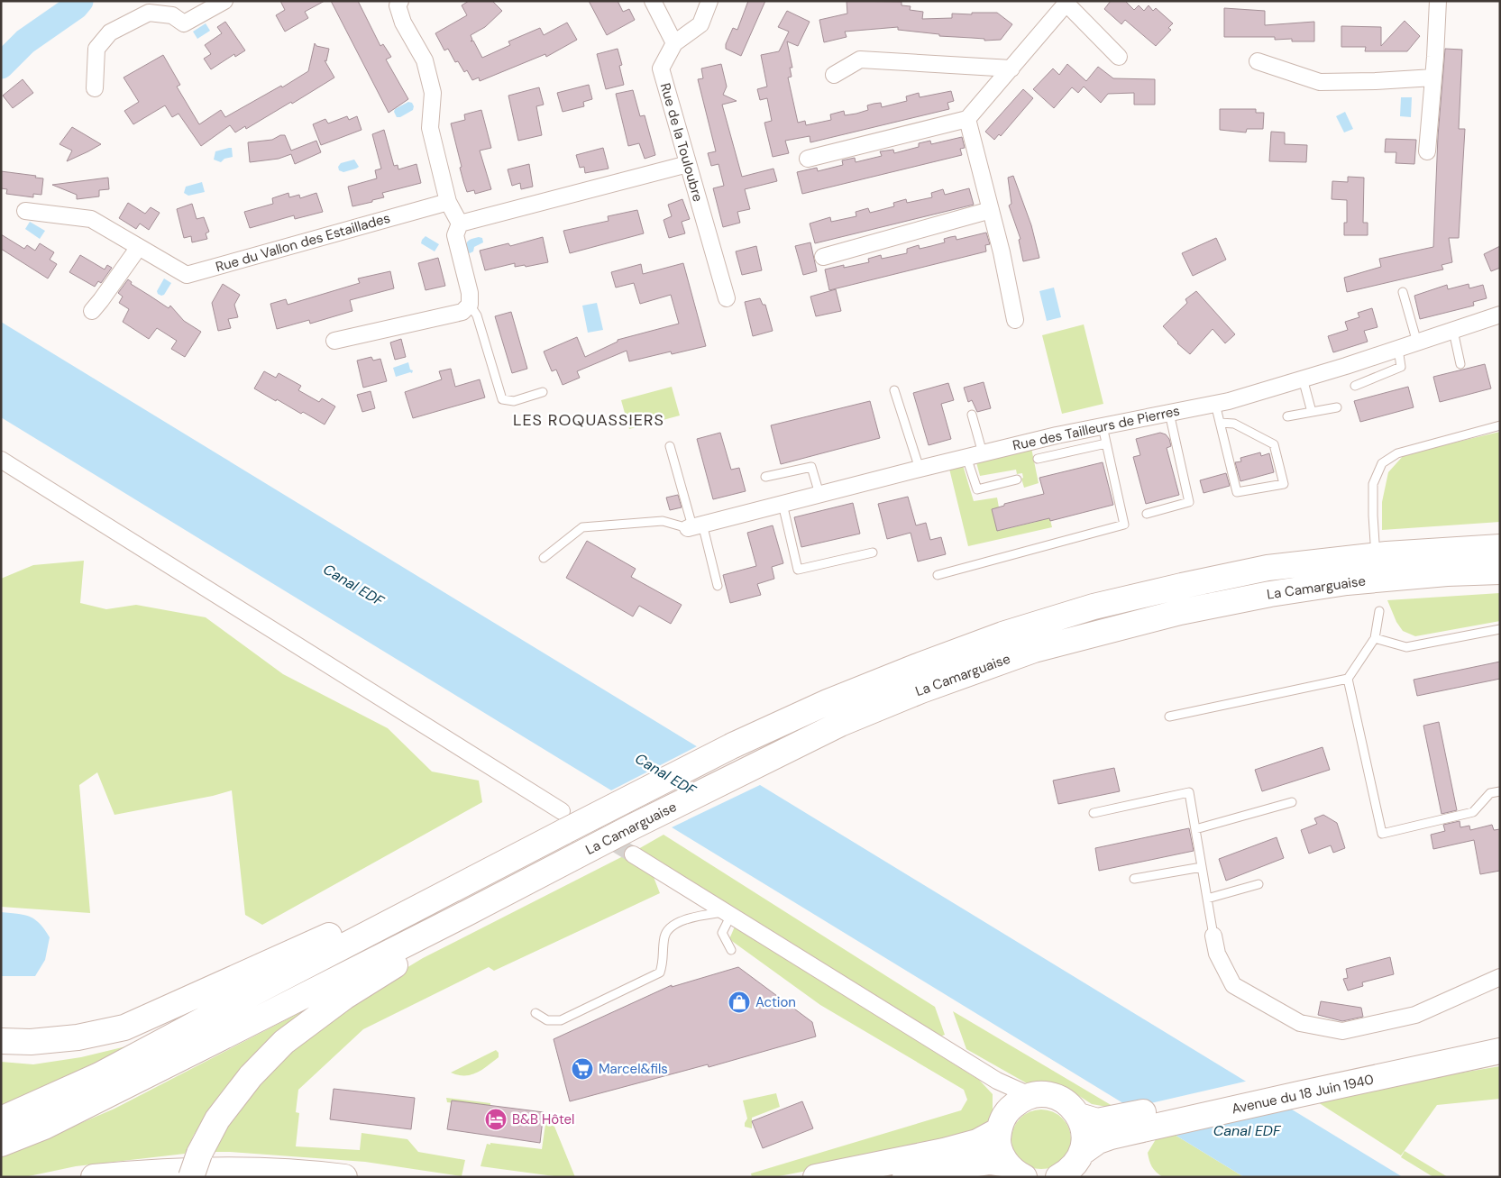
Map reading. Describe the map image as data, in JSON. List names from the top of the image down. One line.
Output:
{"streets":{"main road":["La Camarguaise","Avenue du 18 Juin 1940"],"street":["Rue de la Touloubre","Rue du Vallon des Estaillades","Rue des Tailleurs de Pierres"]},"districts":["LES ROQUASSIERS"],"water":["Canal EDF"],"places":{"shop":["Action"],"supermarket":["Marcel&fils"],"hotel":["B&B Hôtel"]}}
